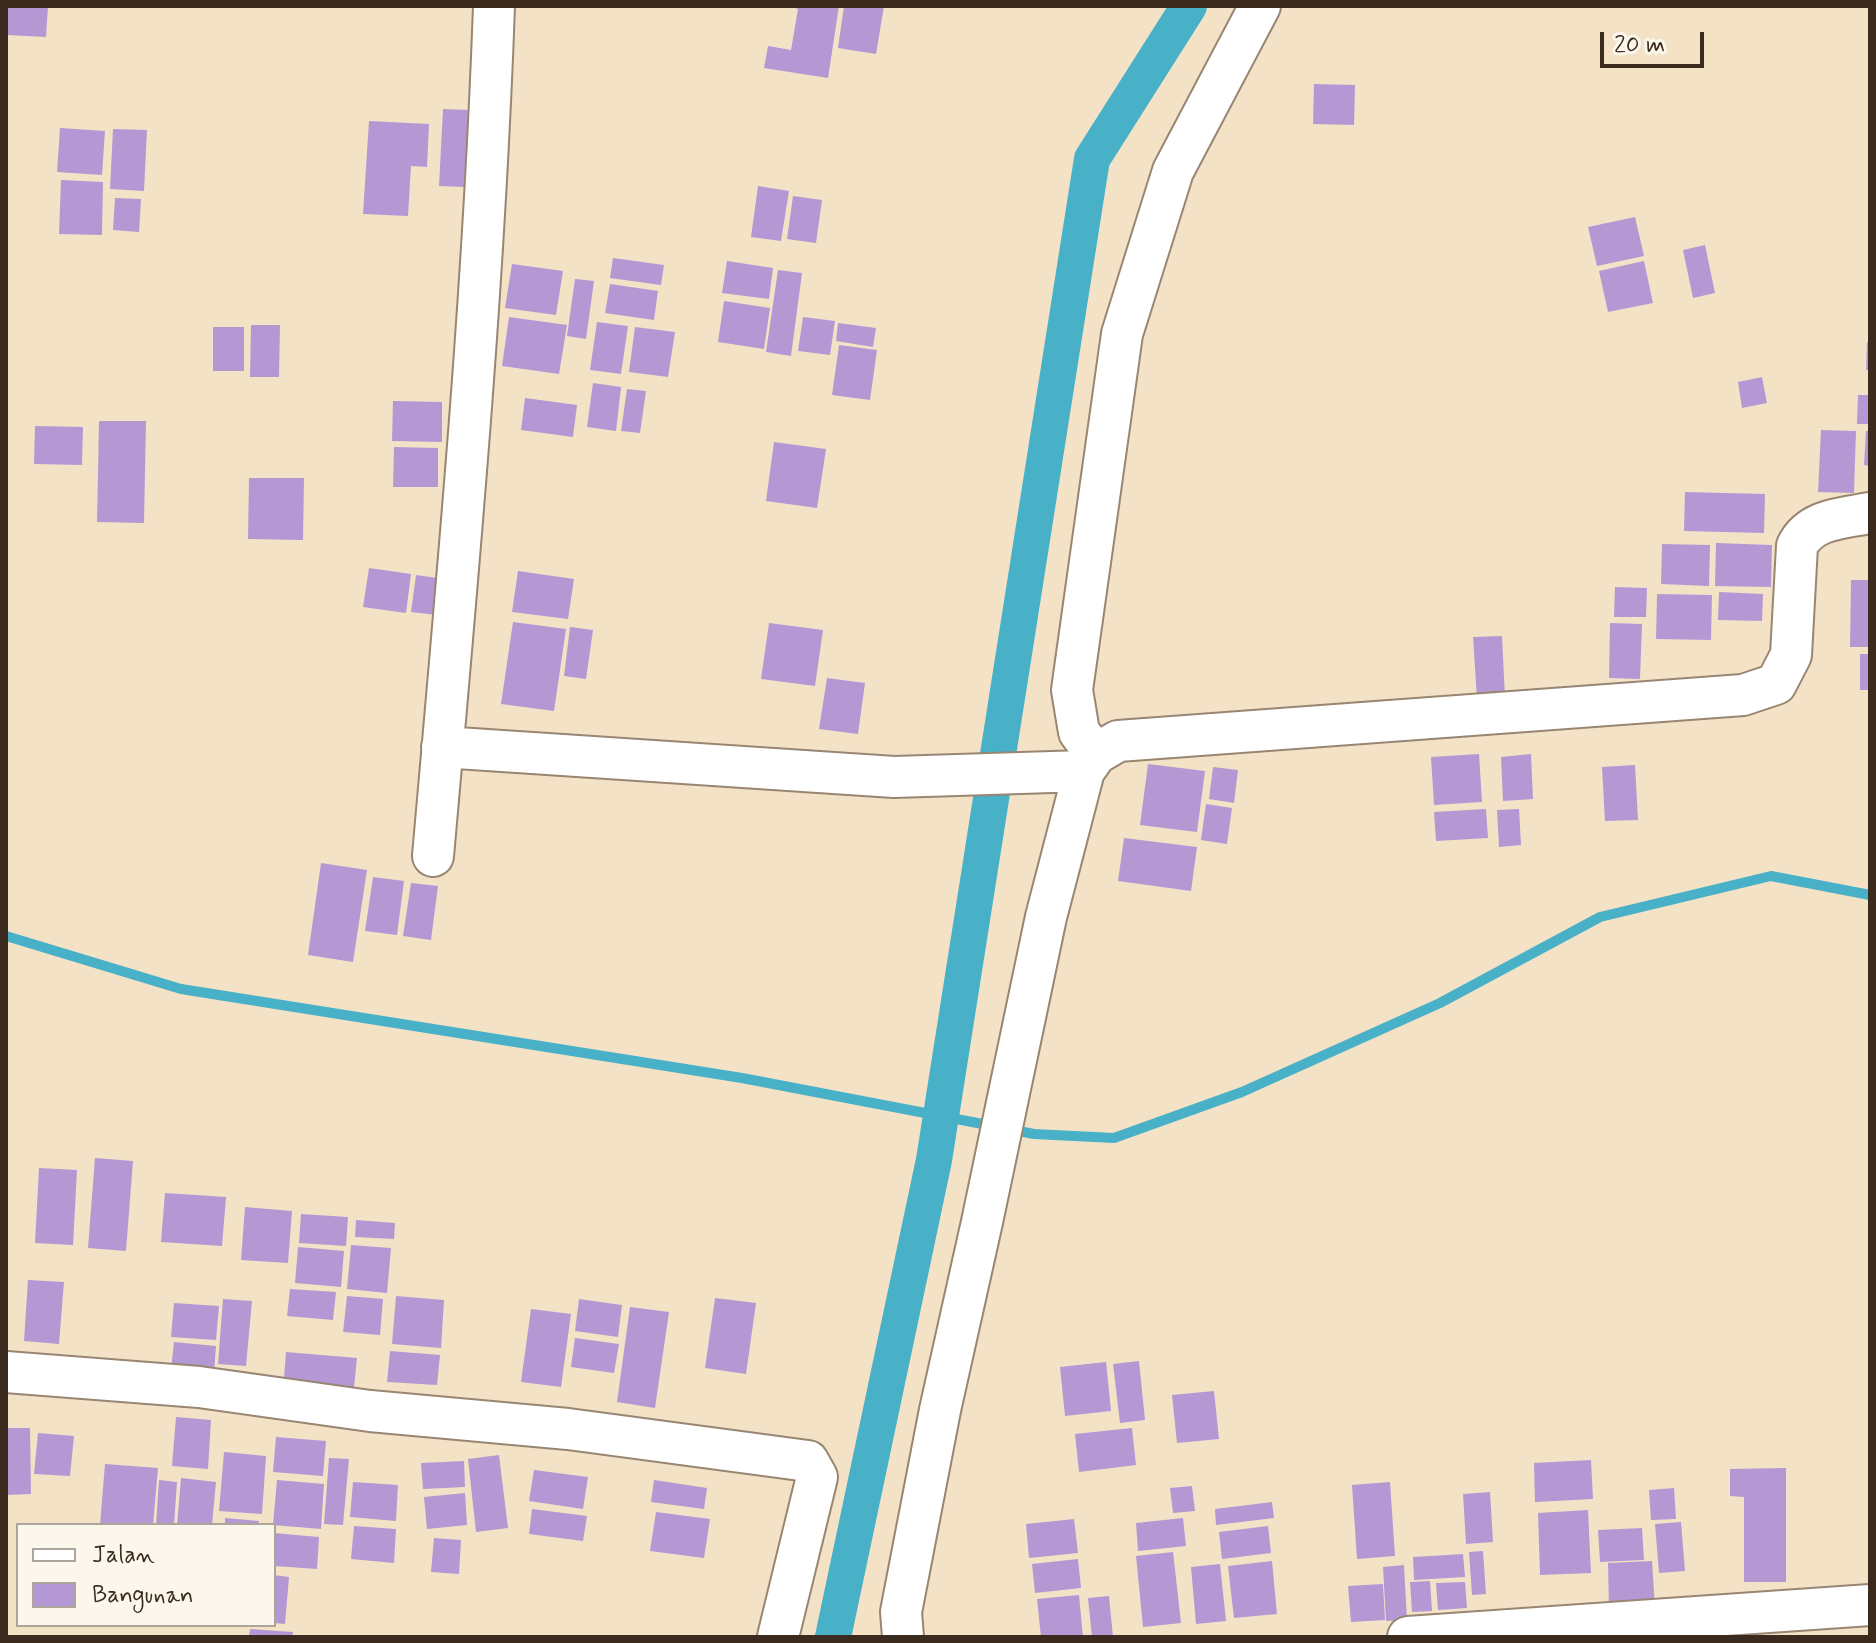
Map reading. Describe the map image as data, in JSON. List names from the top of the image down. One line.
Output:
{"legend":["Jalan","Bangunan"],"scale_bar":"20 m"}
